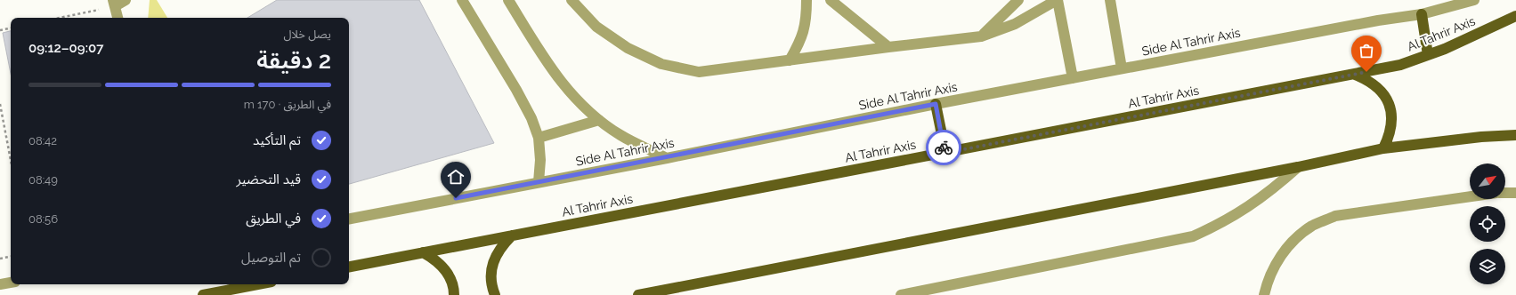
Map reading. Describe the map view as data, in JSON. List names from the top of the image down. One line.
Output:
{"streets":{"main road":["Al Tahrir Axis"],"street":["Side Al Tahrir Axis"]},"north":"top right","page":{"heading":["2 دقيقة","يصل خلال","09:07–09:12"],"bar":"في الطريق · 170 m","list":[["تم التأكيد","08:42"],["قيد التحضير","08:49"],["في الطريق","08:56"],"تم التوصيل"]}}
